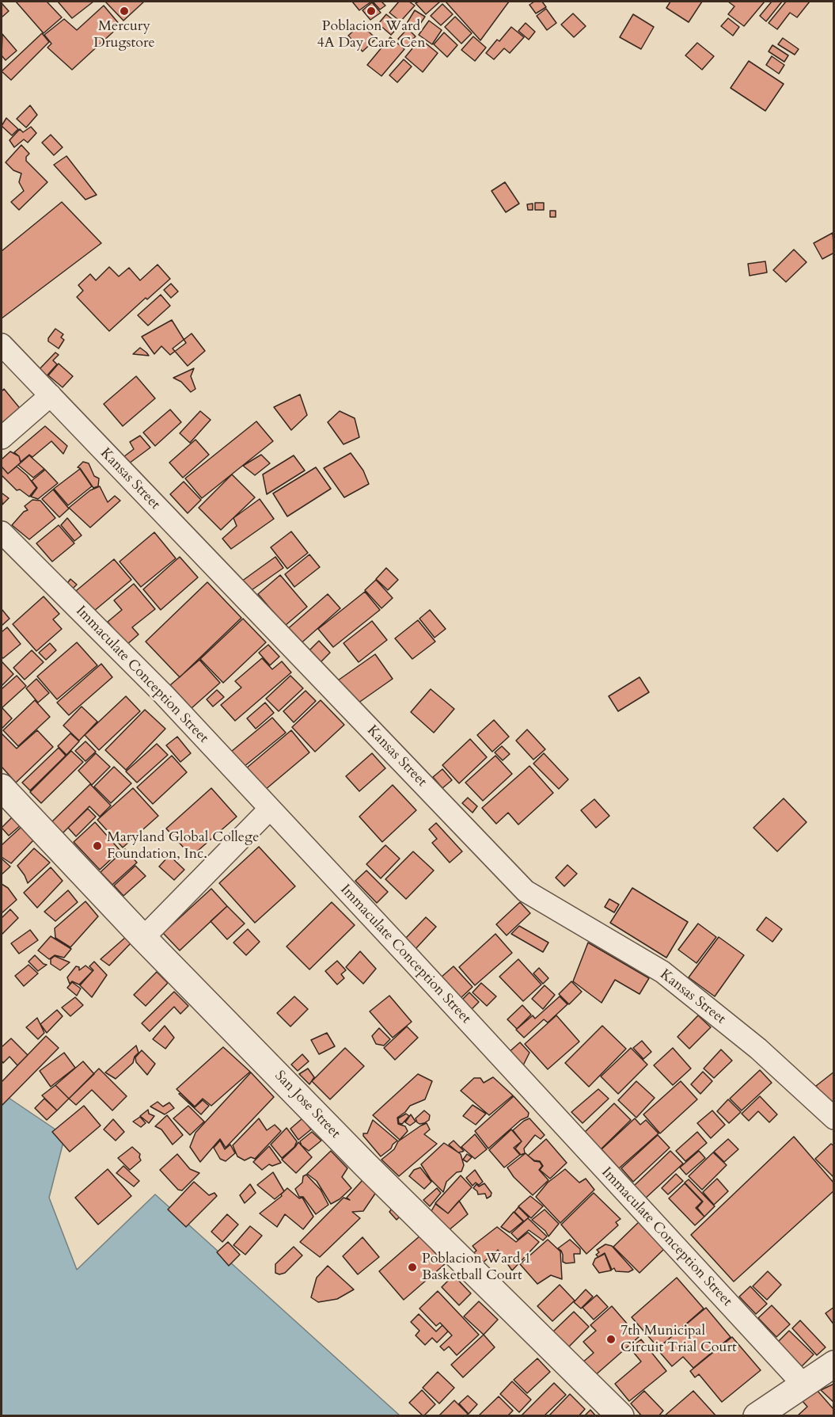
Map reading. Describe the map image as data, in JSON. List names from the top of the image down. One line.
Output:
{"streets":{"street":["Kansas Street","Immaculate Conception Street","San Jose Street"]},"places":["Mercury Drugstore","Poblacion Ward 4A Day Care Cen","Maryland Global College Foundation, Inc.","Poblacion Ward 1 Basketball Court","7th Municipal Circuit Trial Court"]}
